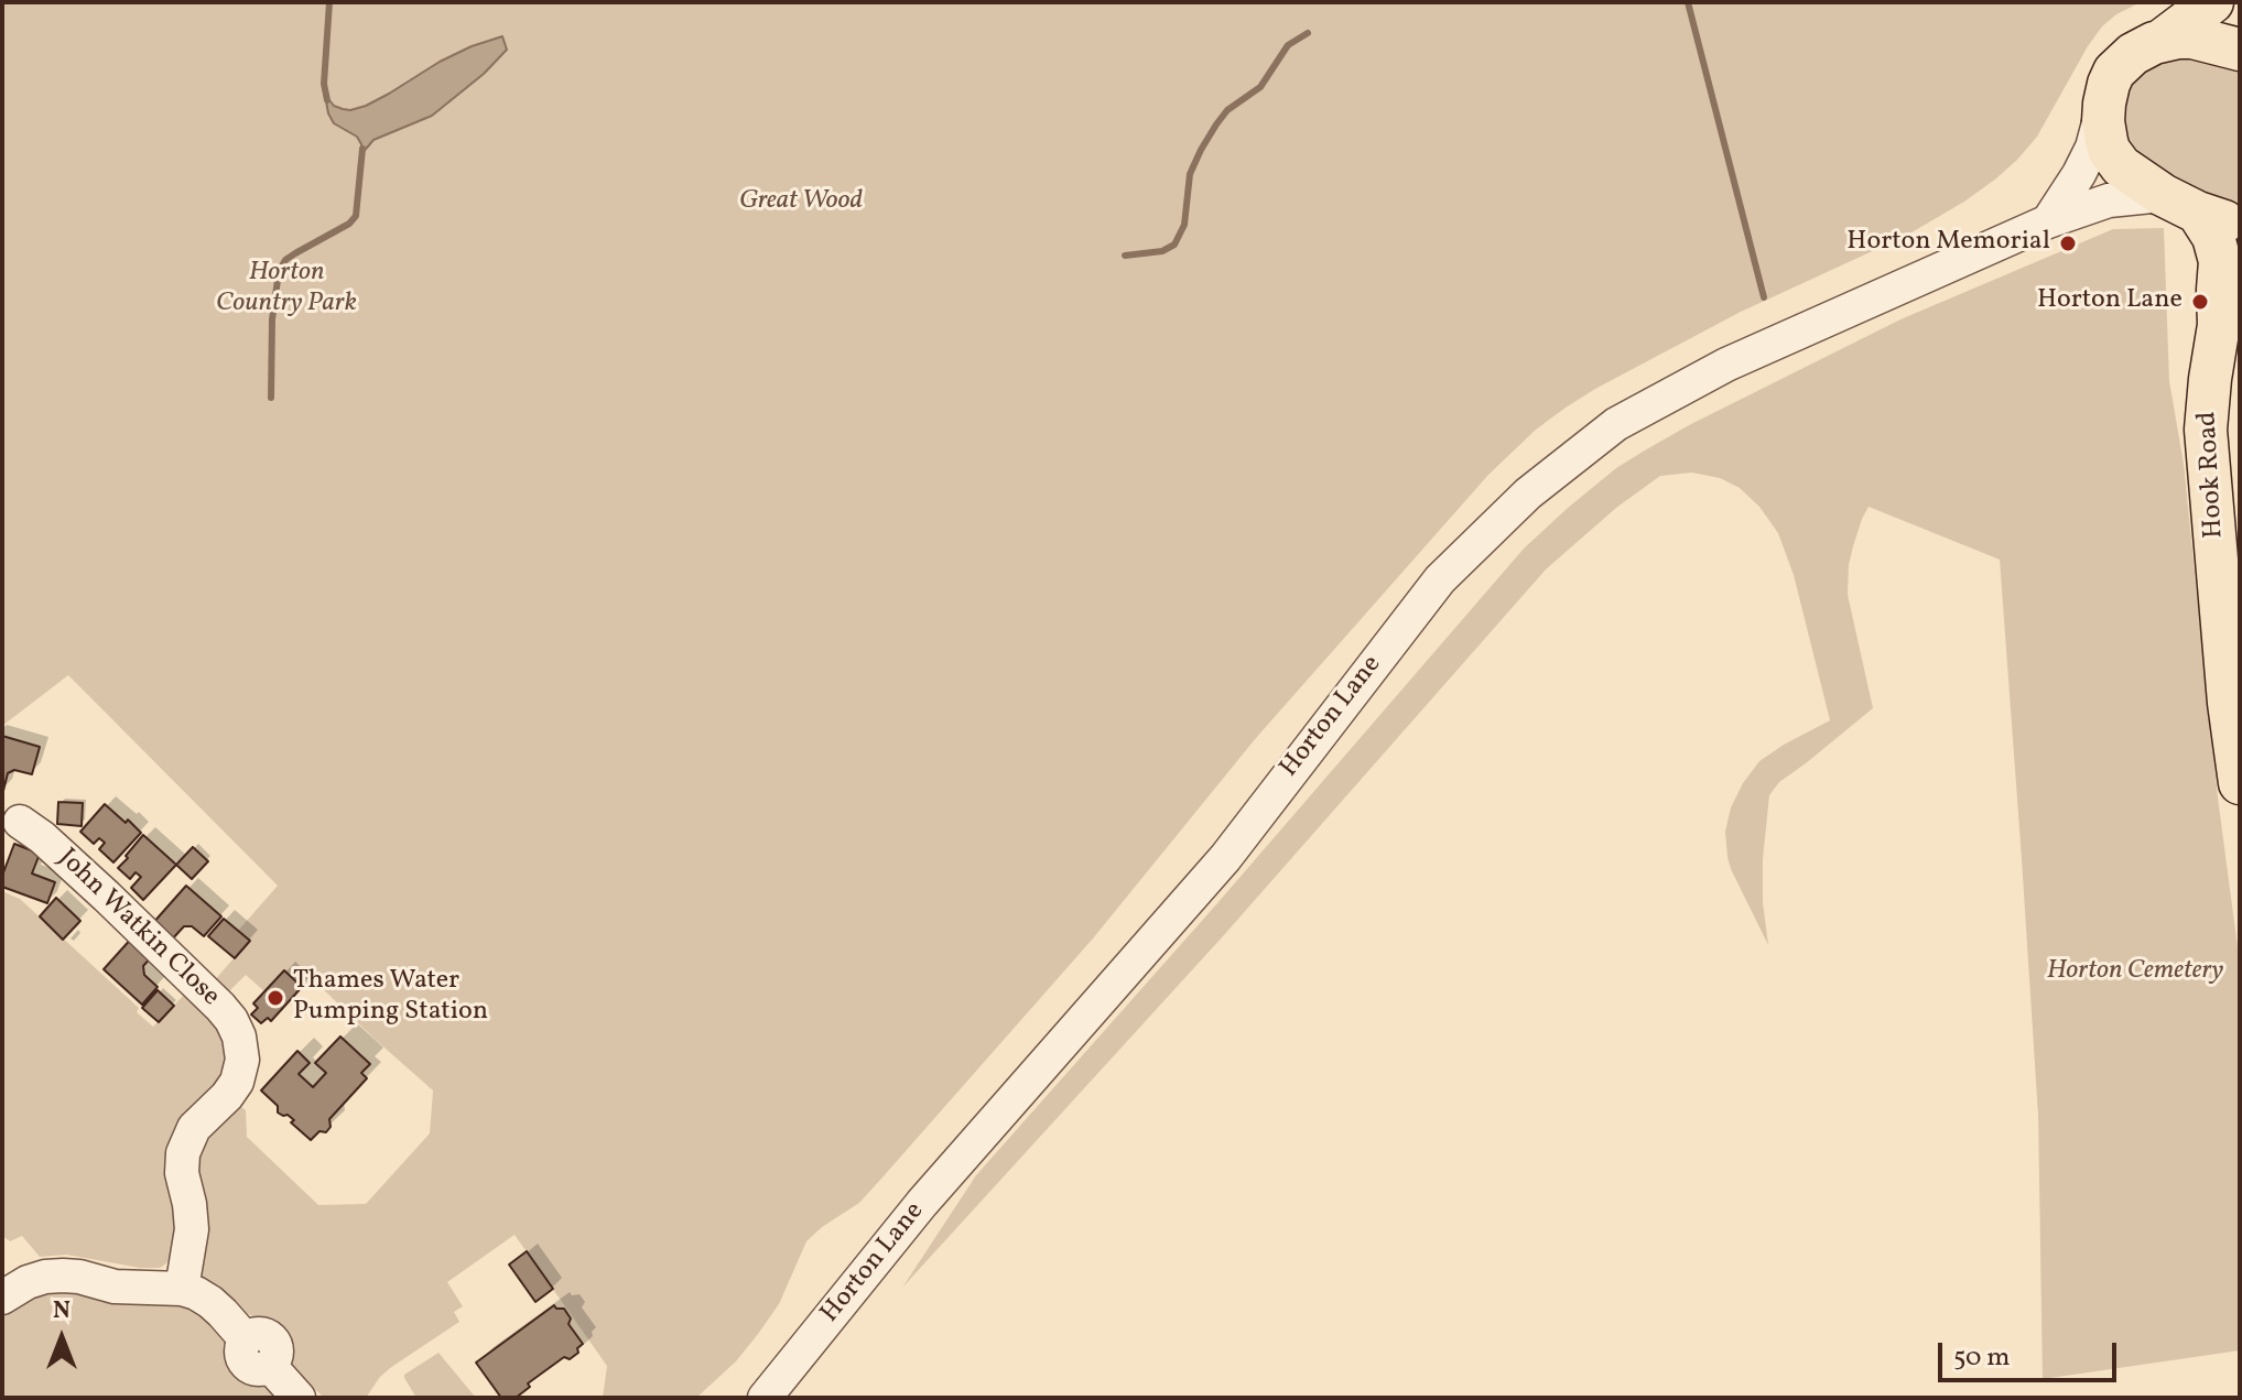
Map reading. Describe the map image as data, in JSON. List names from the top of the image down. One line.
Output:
{"streets":{"main road":["Hook Road"],"street":["Horton Lane","John Watkin Close"]},"crossings":[["Hook Road","Horton Lane"]],"parks":["Great Wood","Horton Country Park","Horton Cemetery"],"places":["Horton Memorial","Horton Lane","Thames Water Pumping Station"],"scale_bar":"50 m","north":"top"}
